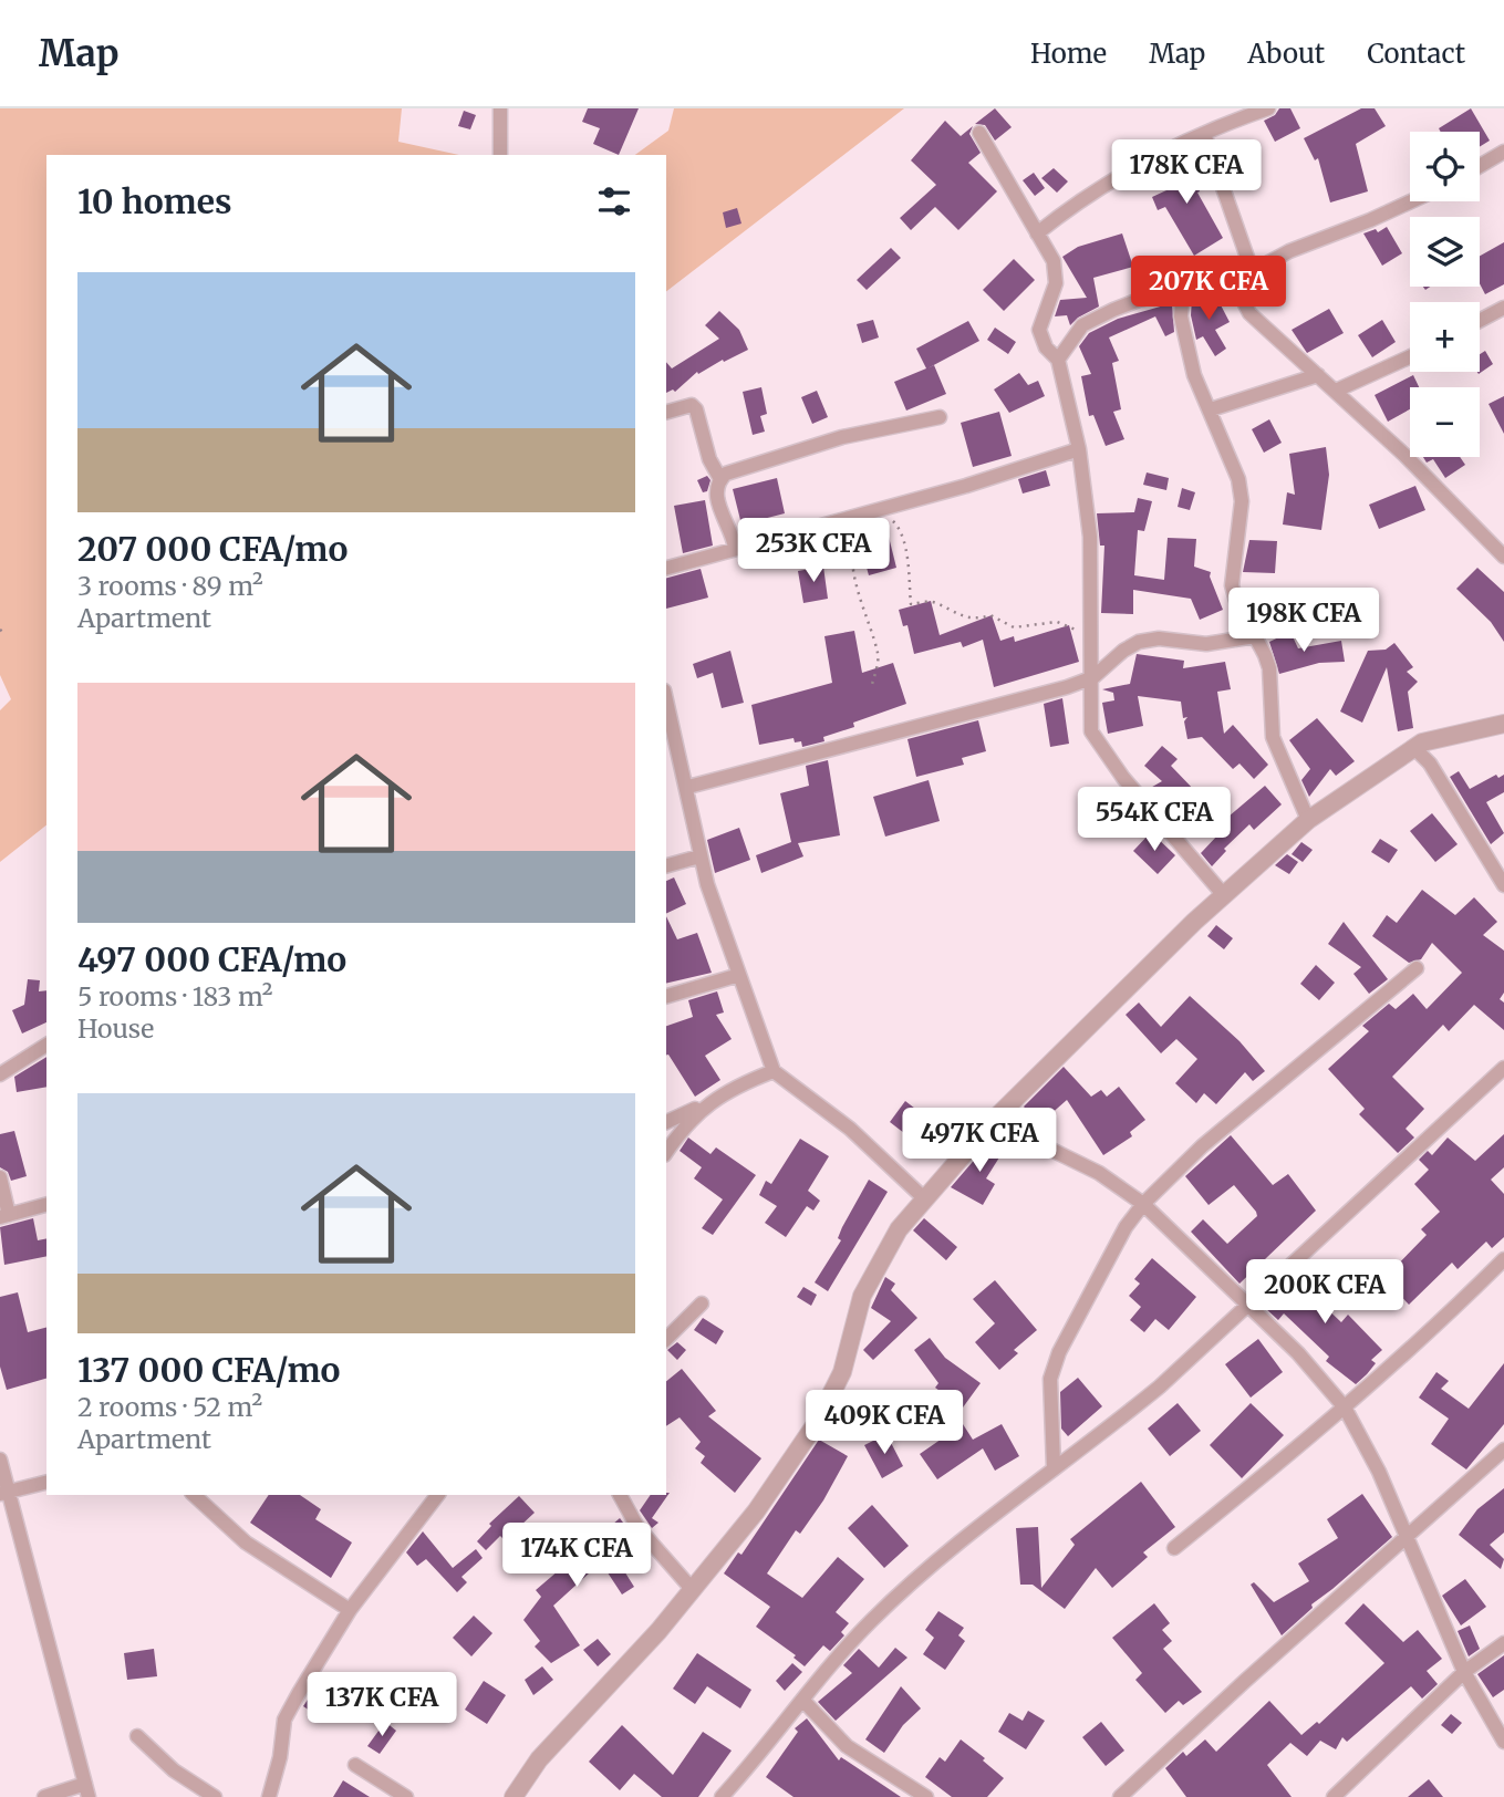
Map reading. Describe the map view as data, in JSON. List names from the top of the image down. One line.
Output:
{"page":{"header":"Map","nav":["Home","Map","About","Contact"],"map_buttons":["+","−"],"price":["178K CFA","207K CFA","253K CFA","198K CFA","554K CFA","497K CFA","200K CFA","409K CFA","174K CFA","137K CFA"],"heading":"10 homes","list":[{"name":"207 000 CFA/mo","note":"3 rooms · 89 m² · Apartment"},{"name":"497 000 CFA/mo","note":"5 rooms · 183 m² · House"},{"name":"137 000 CFA/mo","note":"2 rooms · 52 m² · Apartment"}]}}
